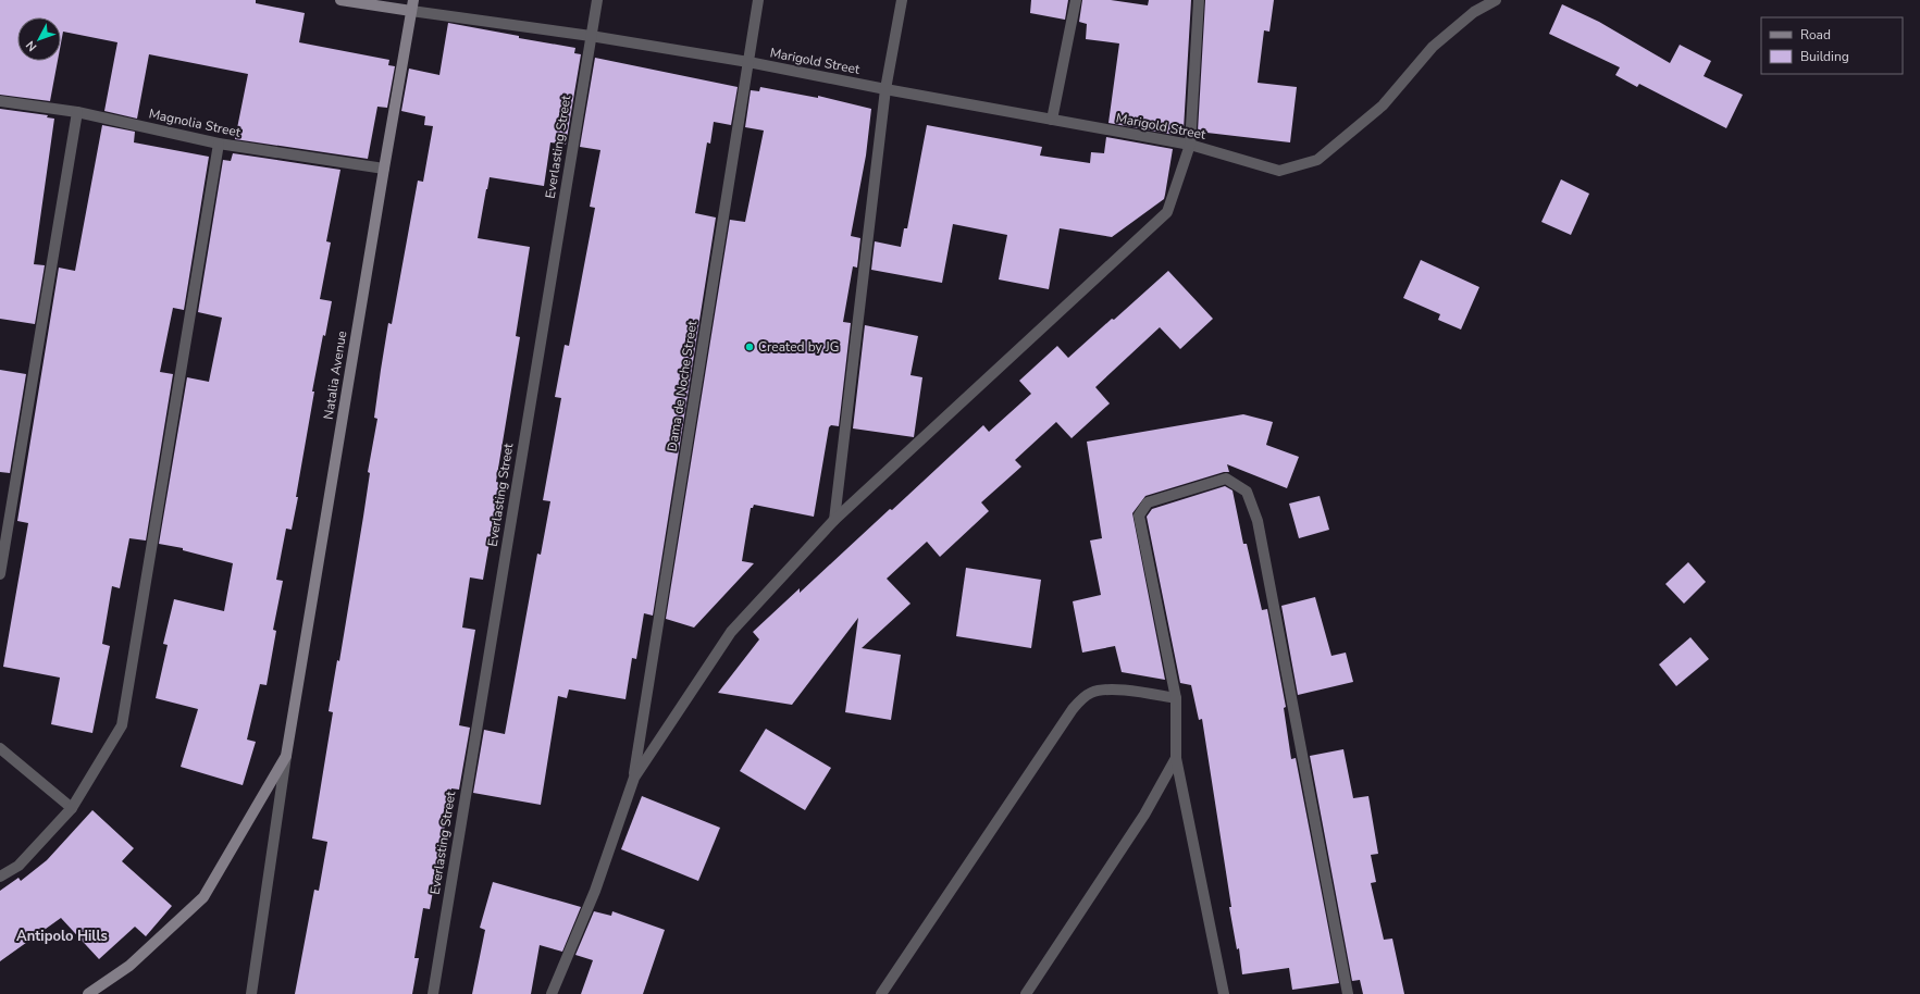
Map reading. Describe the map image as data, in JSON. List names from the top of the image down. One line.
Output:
{"streets":{"street":["Marigold Street","Magnolia Street","Everlasting Street","Natalia Avenue","Dama de Noche Street"]},"crossings":[["Marigold Street","Everlasting Street"],["Marigold Street","Natalia Avenue"],["Marigold Street","Dama de Noche Street"],["Magnolia Street","Natalia Avenue"]],"districts":["Antipolo Hills"],"places":["Created by JG"],"legend":["Road","Building"],"north":"bottom left"}
